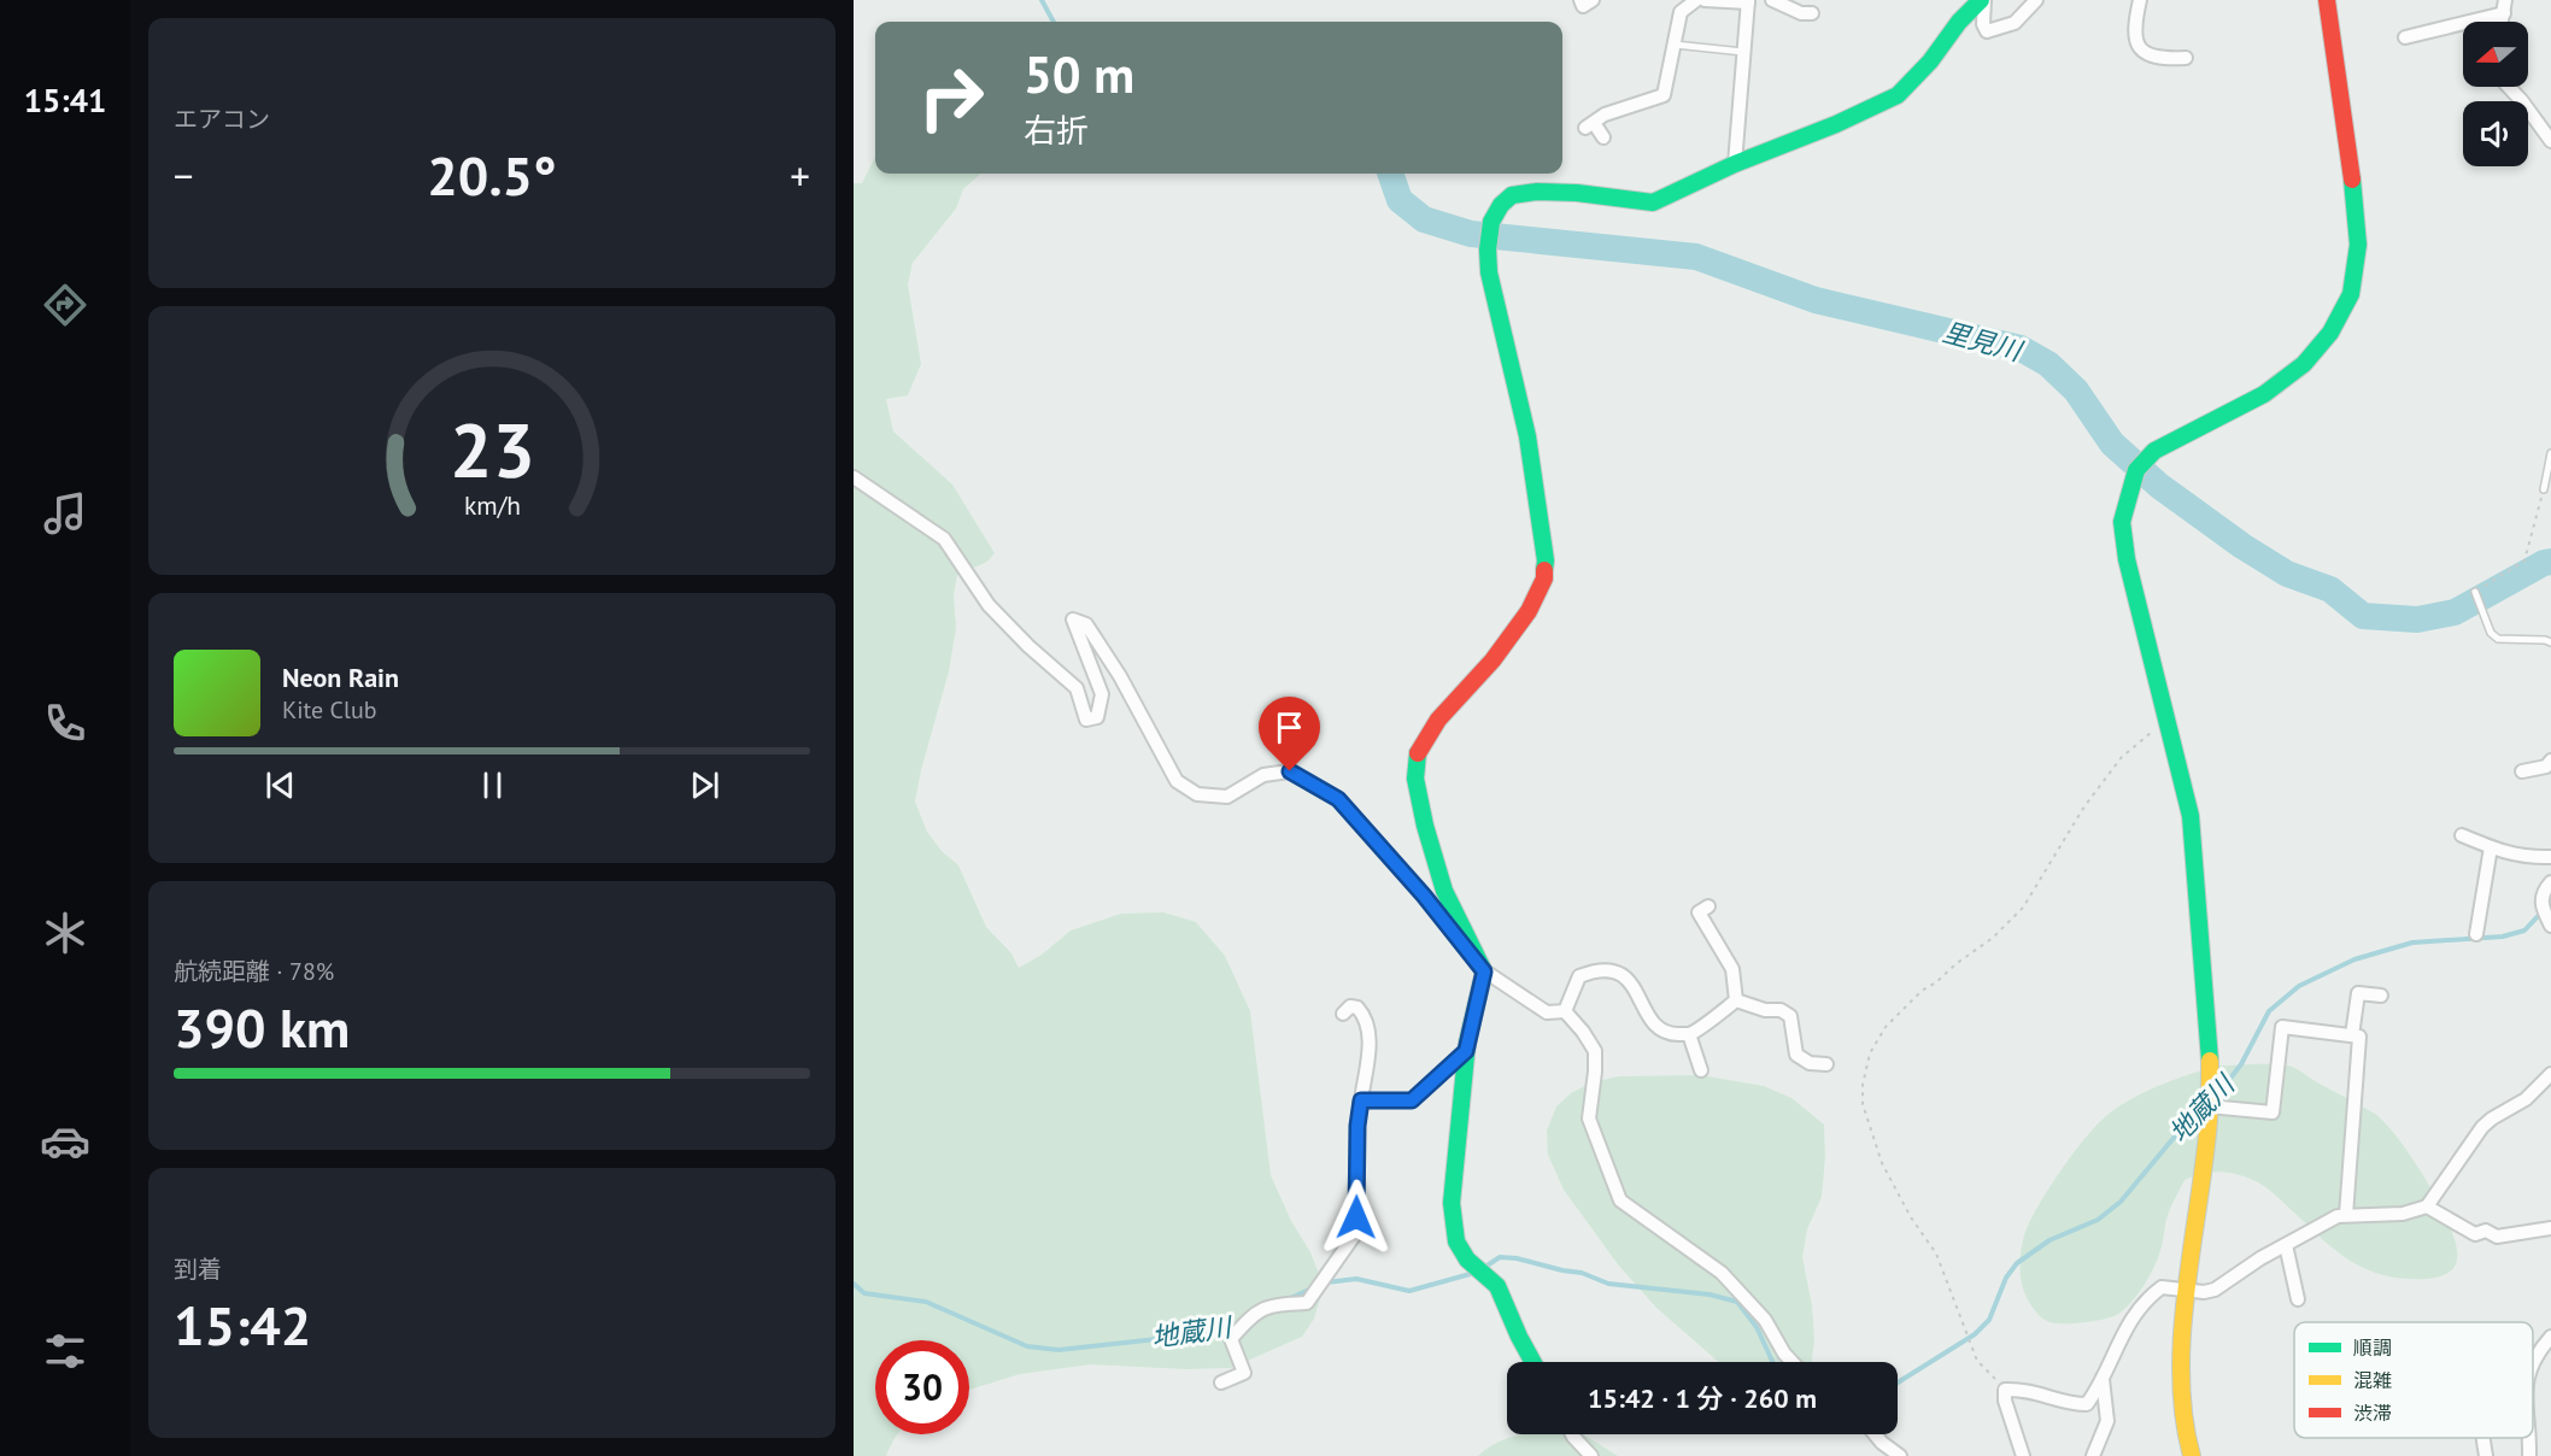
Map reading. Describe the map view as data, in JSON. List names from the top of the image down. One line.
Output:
{"water":["里見川","地蔵川"],"legend":["順調","混雑","渋滞"],"north":"left","page":{"tabs":"15:41","tile":["エアコン",["航続距離 · 78%","390 km"],["到着","15:42"]],"turn":["50 m","右折"],"heat":["−","20.5°","+"],"song":["Neon Rain","Kite Club"],"limit":"30","trip":"15:42 · 1 分 · 260 m","gauge":["23","km/h"]}}
